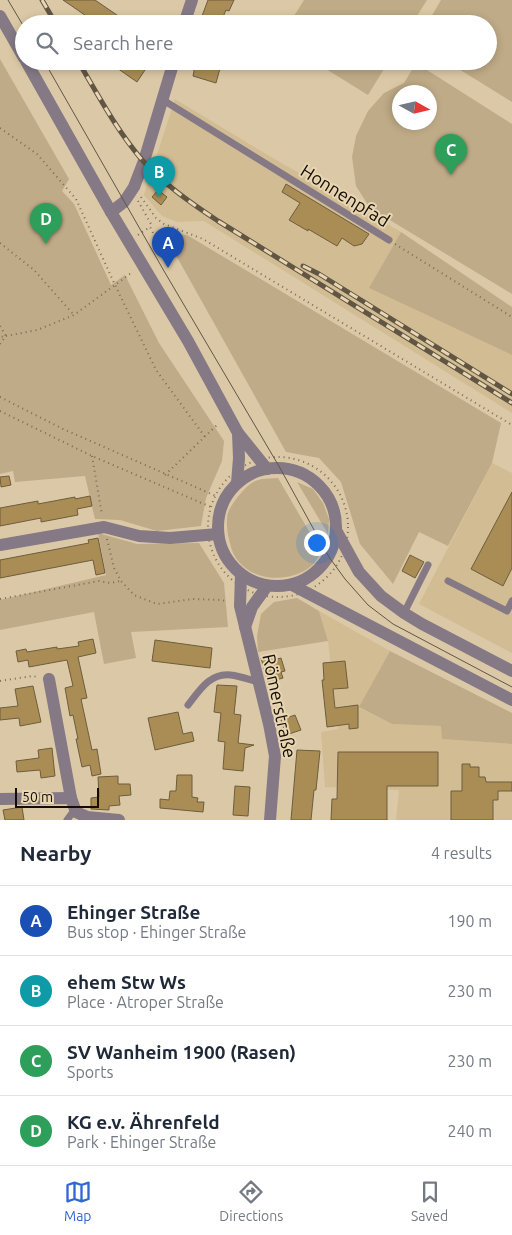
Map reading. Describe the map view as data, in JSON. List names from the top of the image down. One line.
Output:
{"streets":{"street":["Römerstraße"],"lane":["Honnenpfad"]},"scale_bar":"50 m","north":"right","page":{"search":"Search here","pins":["C","B","D","A"],"scale":"50 m","heading":["Nearby","4 results"],"list":[{"mark":"A","name":"Ehinger Straße","note":"Bus stop · Ehinger Straße","value":"190 m"},{"mark":"B","name":"ehem Stw Ws","note":"Place · Atroper Straße","value":"230 m"},{"mark":"C","name":"SV Wanheim 1900 (Rasen)","note":"Sports","value":"230 m"},{"mark":"D","name":"KG e.v. Ährenfeld","note":"Park · Ehinger Straße","value":"240 m"}],"nav":["Map","Directions","Saved"]}}
